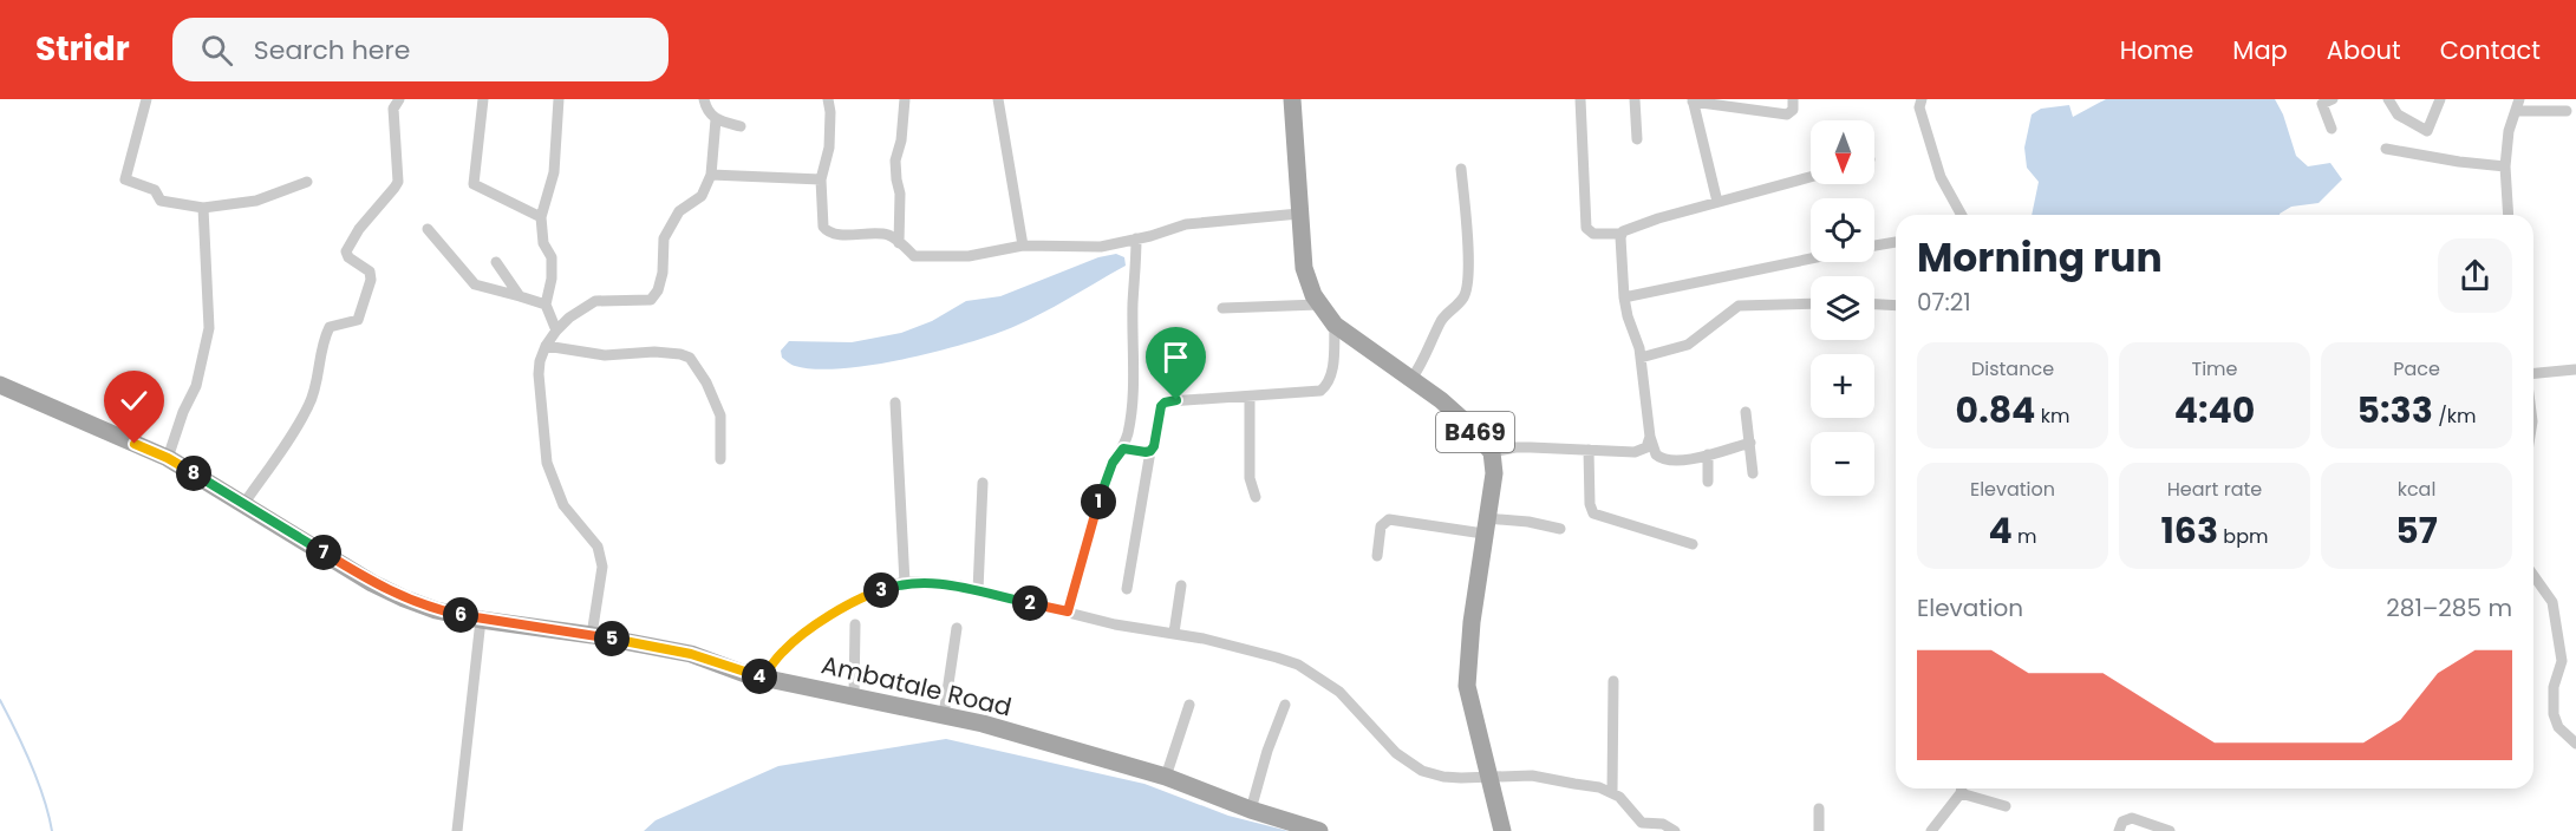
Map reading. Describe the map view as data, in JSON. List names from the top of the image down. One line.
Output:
{"streets":{"main road":["B469","Ambatale Road"]},"north":"bottom","page":{"header":"Stridr","search":"Search here","nav":["Home","Map","About","Contact"],"map_buttons":["+","−"],"heading":["Morning run","07:21"],"stats":[["Distance","0.84 km"],["Time","4:40"],["Pace","5:33 /km"],["Elevation","4 m"],["Heart rate","163 bpm"],["kcal","57"]],"pins":["8","1","7","3","2","6","5","4"],"chart":["Elevation","281–285 m"]}}
